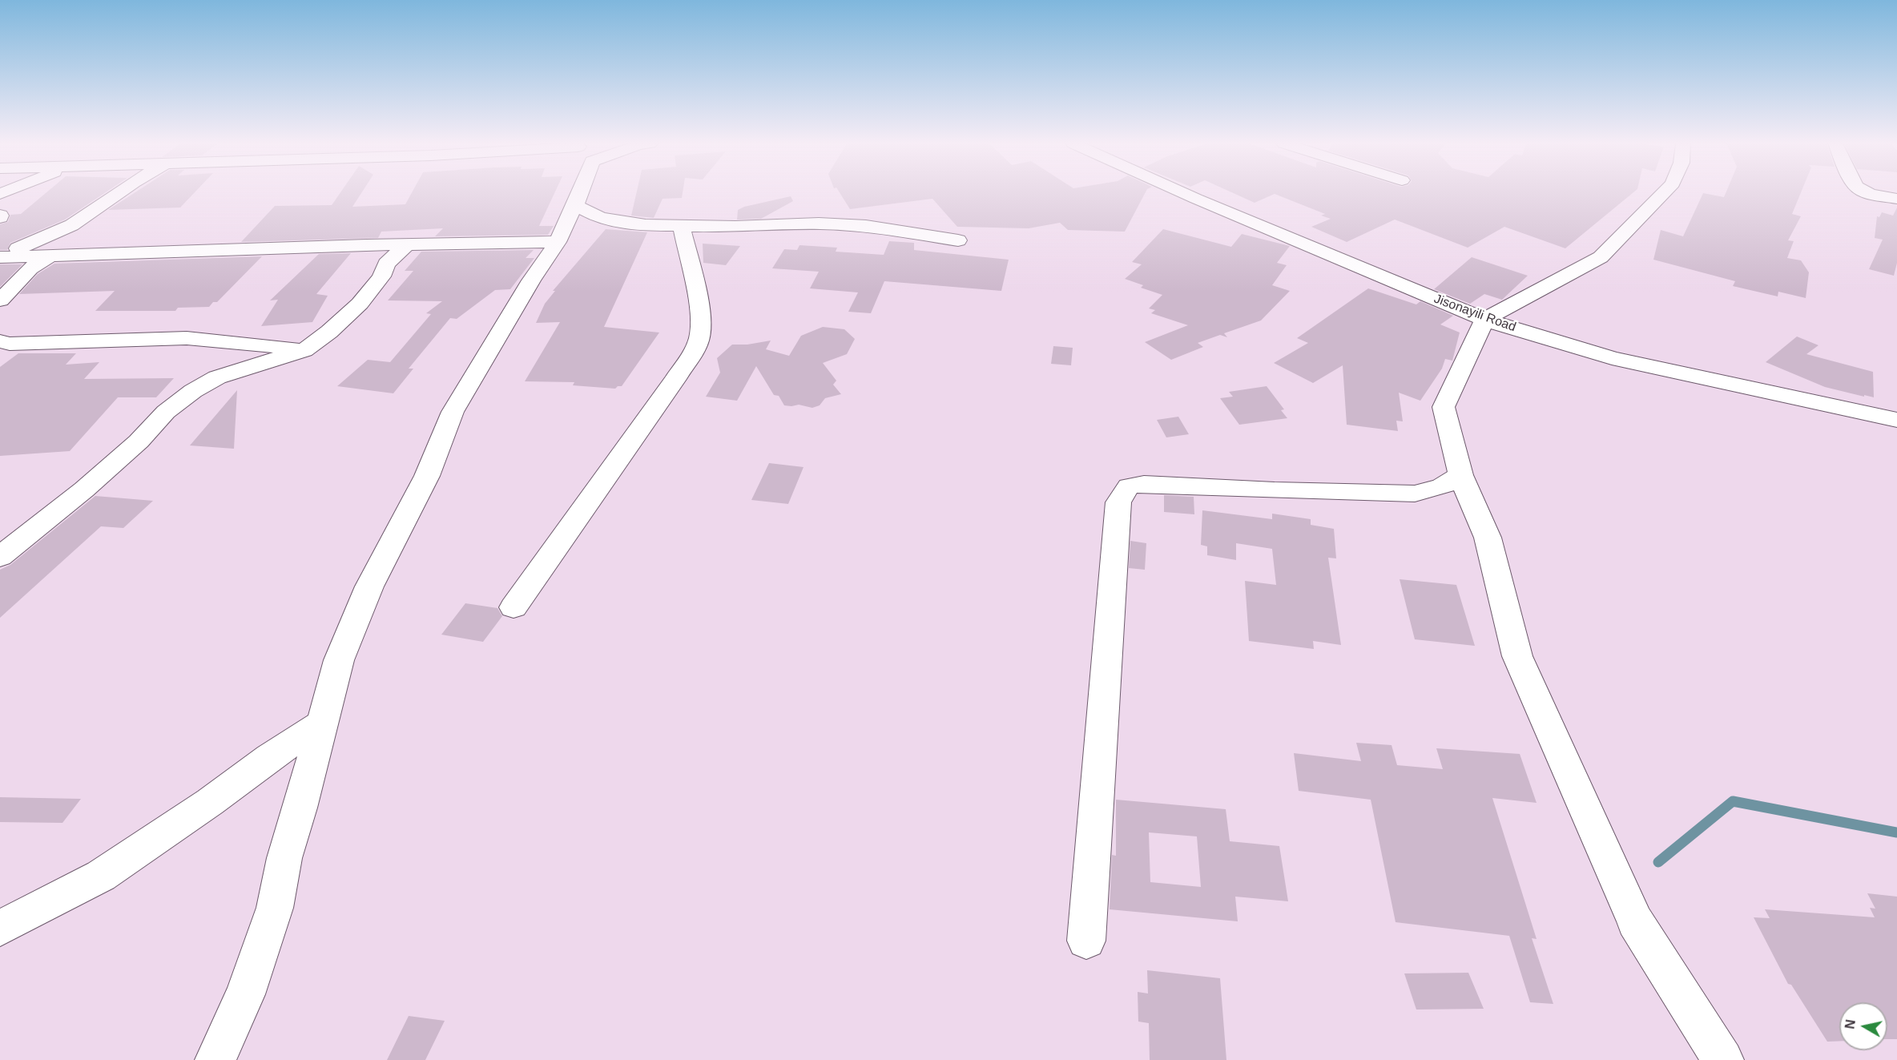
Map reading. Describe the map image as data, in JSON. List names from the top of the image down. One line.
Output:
{"streets":{"street":["Jisonayili Road"]},"north":"left"}
